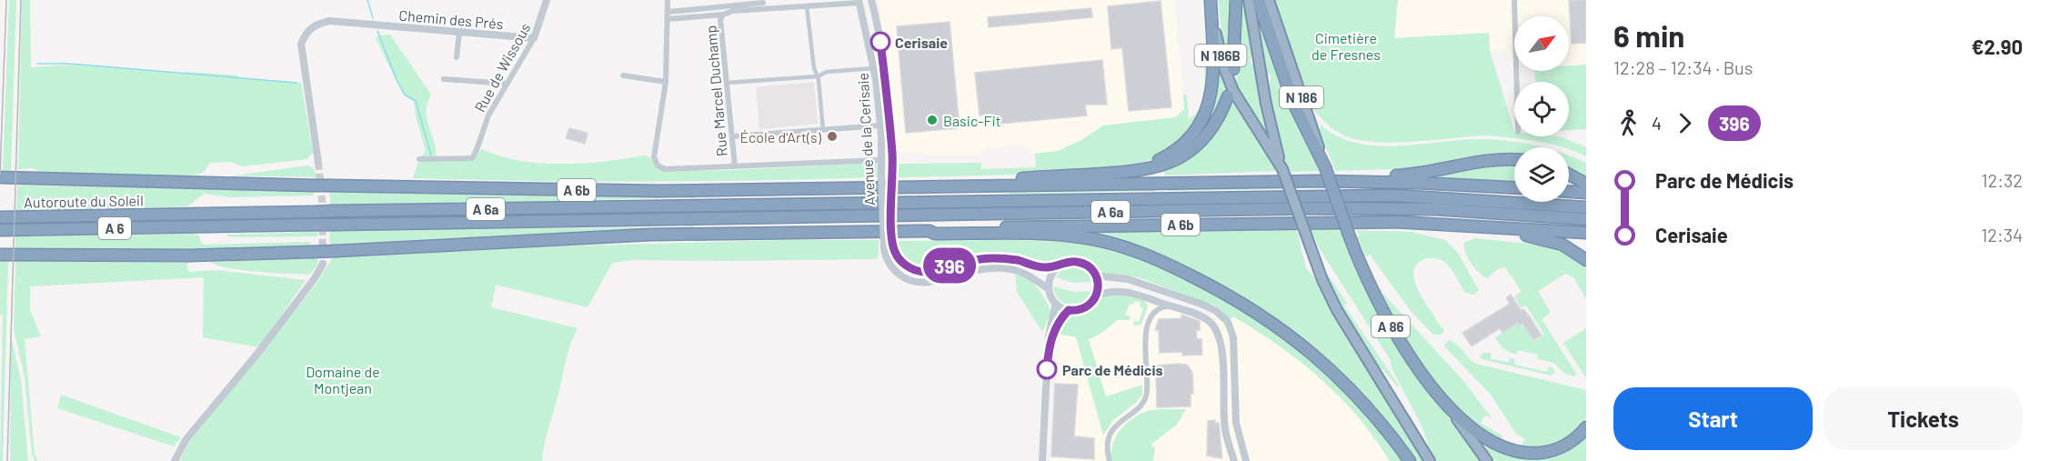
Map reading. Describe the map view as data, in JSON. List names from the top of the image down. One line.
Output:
{"streets":{"highway":["N 186B","N 186","A 6b","Autoroute du Soleil","A 6a","A 6","A 86"],"street":["Chemin des Prés","Rue de Wissous","Rue Marcel Duchamp","Avenue de la Cerisaie"]},"crossings":[["Chemin des Prés","Rue de Wissous"],["N 186B","A 86"],["N 186","A 86"],["Autoroute du Soleil","A 6a"]],"parks":["Cimetière de Fresnes","Domaine de Montjean"],"places":["Cerisaie","Basic-Fit","École d'Art(s)","Parc de Médicis"],"lines":["bus line 396"],"north":"top right","page":{"on_map":"396","heading":["6 min","12:28 – 12:34 · Bus","€2.90"],"legs":["4","396"],"list":[{"name":"Parc de Médicis","value":"12:32"},{"name":"Cerisaie","value":"12:34"}],"buttons":["Start","Tickets"]}}
